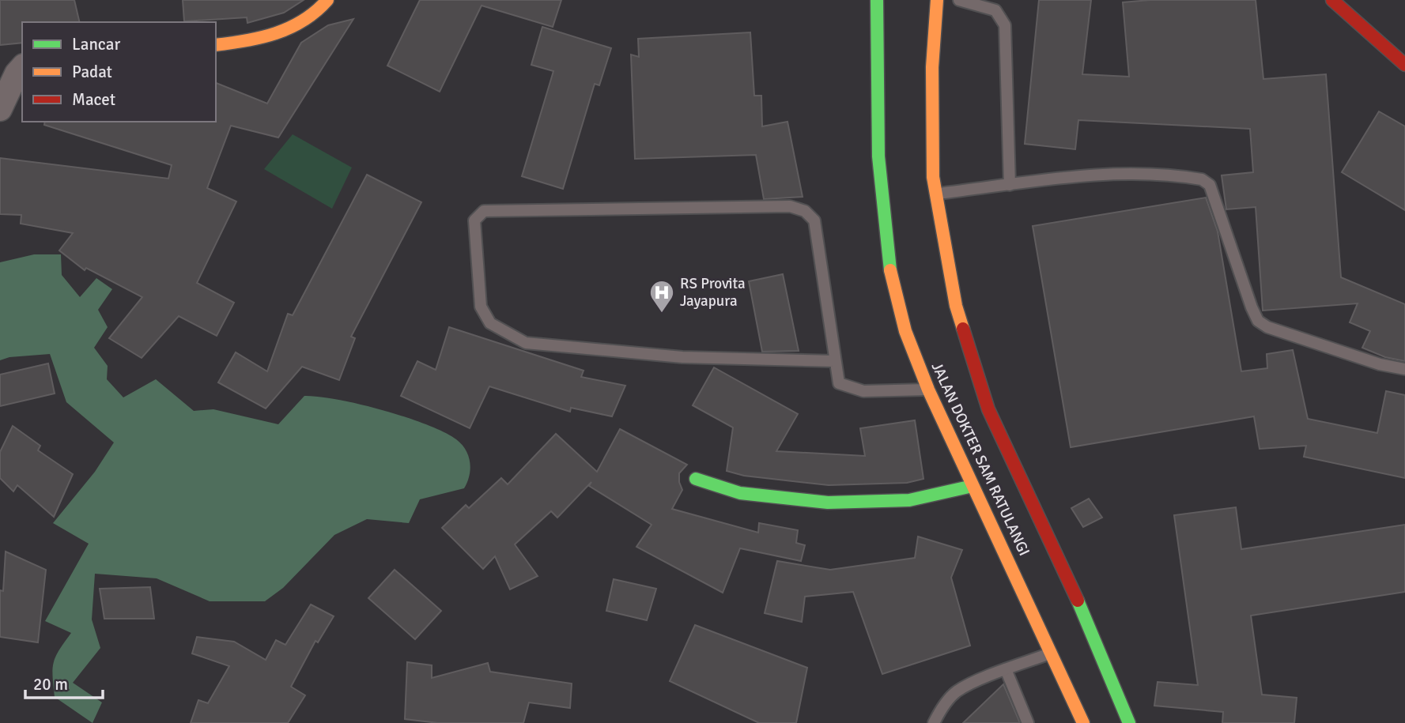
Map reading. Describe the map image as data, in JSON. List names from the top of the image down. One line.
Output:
{"streets":{"main road":["JALAN DOKTER SAM RATULANGI"]},"places":{"hospital":["RS Provita Jayapura"]},"legend":["Lancar","Padat","Macet"],"scale_bar":"20 m"}
